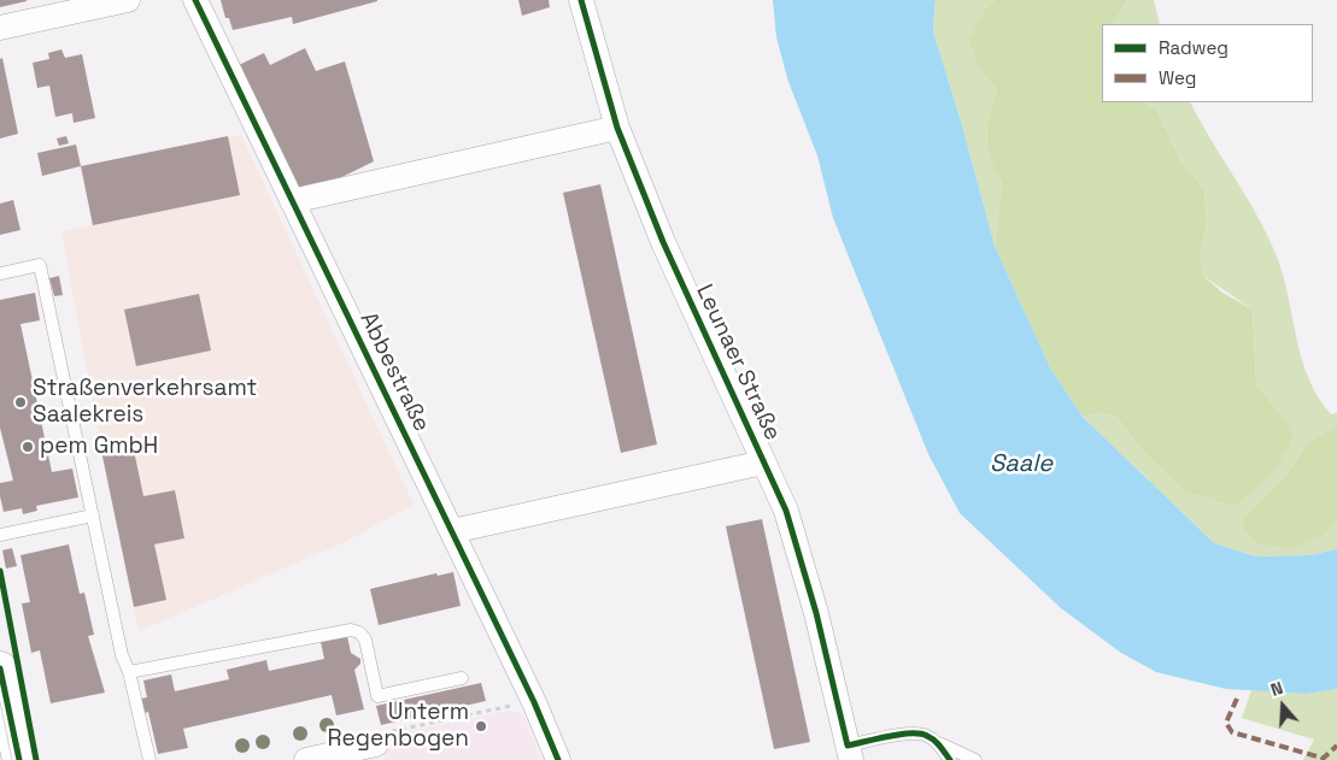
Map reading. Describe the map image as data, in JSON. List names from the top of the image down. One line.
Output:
{"streets":{"street":["Leunaer Straße","Abbestraße"]},"water":["Saale"],"places":["Straßenverkehrsamt Saalekreis","pem GmbH","Unterm Regenbogen"],"legend":["Radweg","Weg"],"north":"top"}
